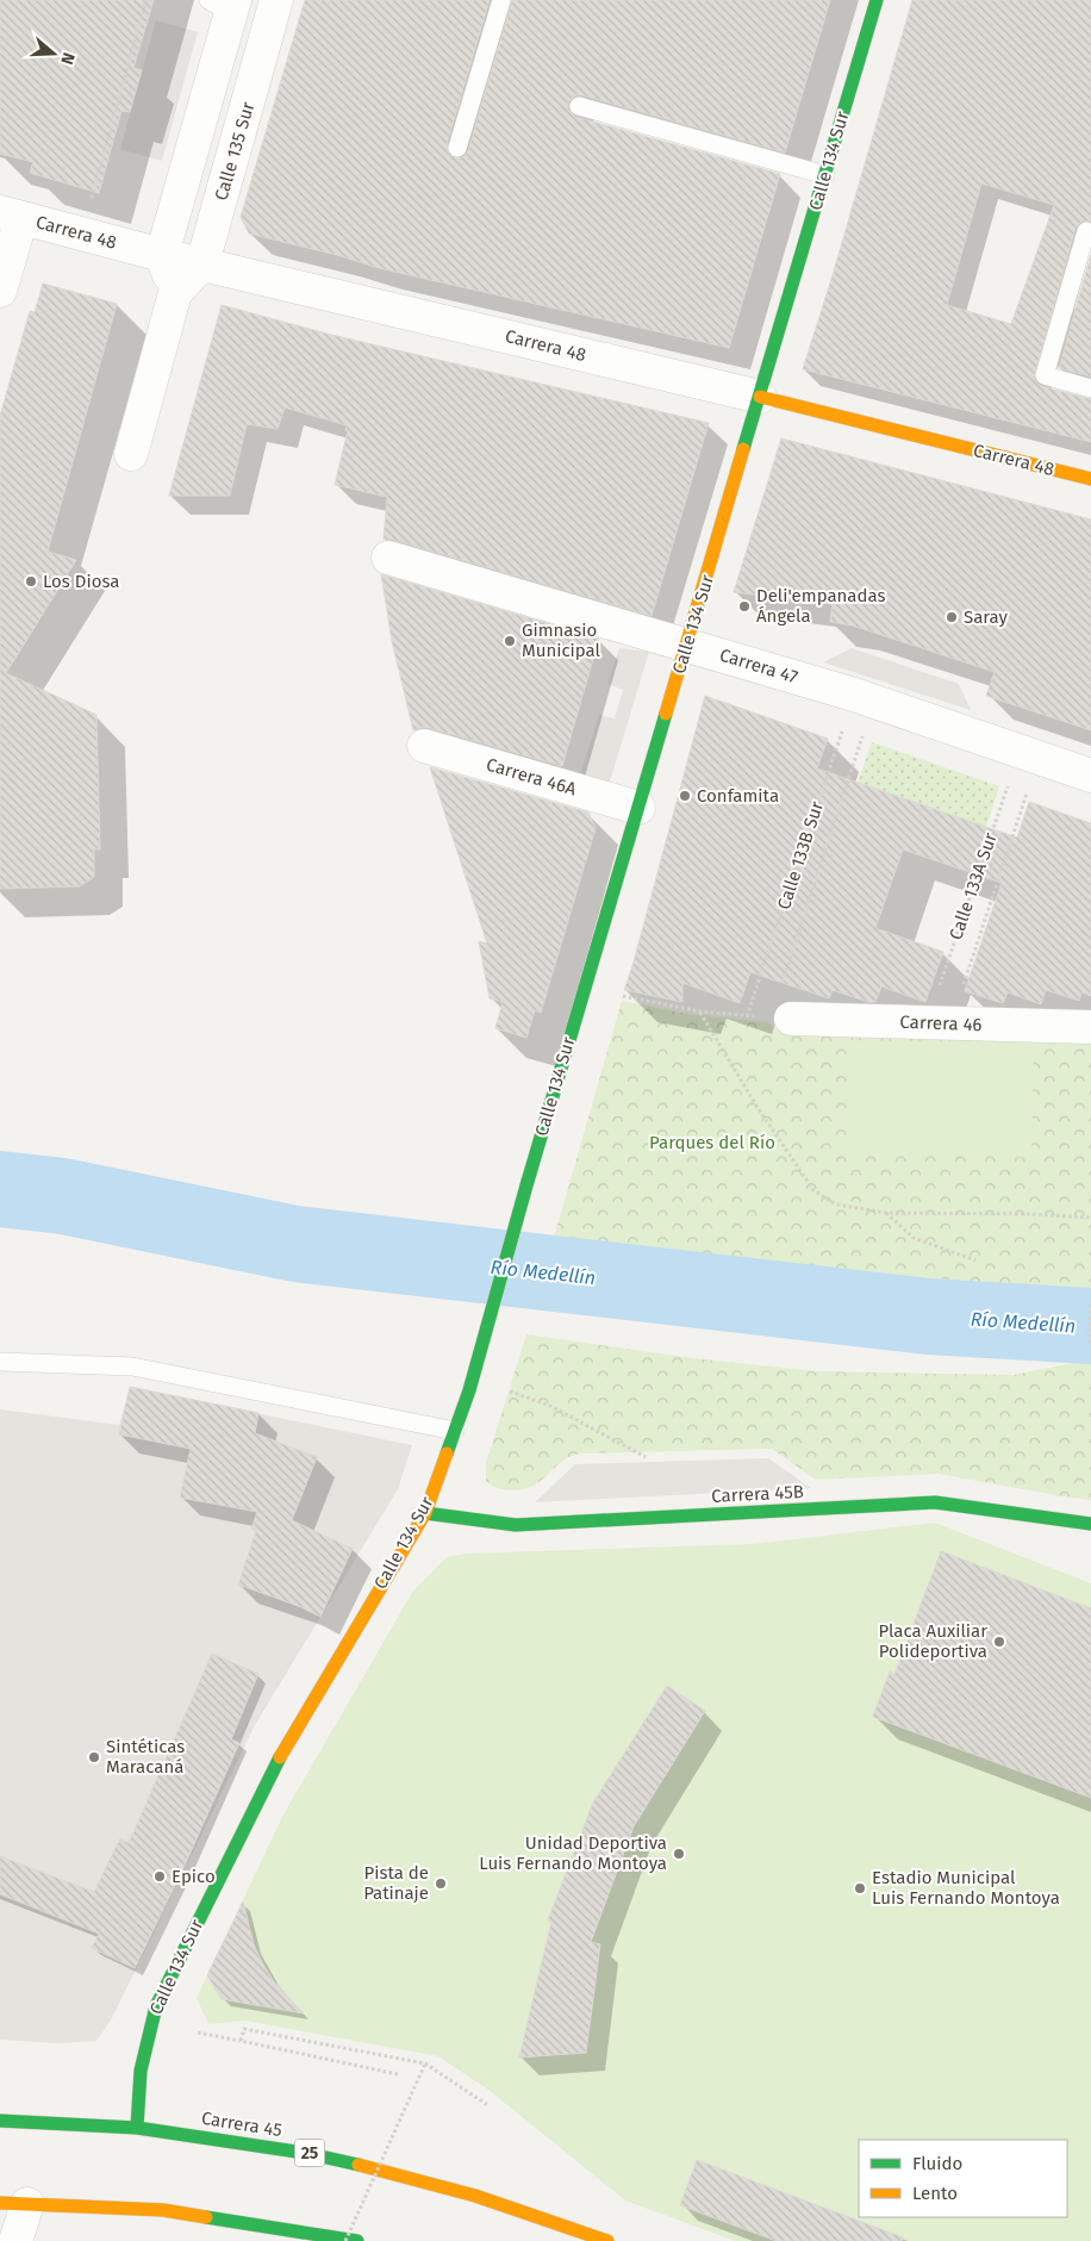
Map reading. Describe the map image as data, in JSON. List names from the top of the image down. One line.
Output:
{"streets":{"main road":["Calle 134 Sur","Carrera 48","Carrera 45B","Carrera 45","25"],"street":["Calle 135 Sur","Carrera 47","Carrera 46A","Carrera 46"],"path":["Calle 133B Sur","Calle 133A Sur"]},"crossings":[["Calle 135 Sur","Carrera 48"],["Calle 134 Sur","Carrera 48"],["Calle 134 Sur","Carrera 47"],["Calle 134 Sur","Carrera 46A"],["Calle 134 Sur","Carrera 45B"],["Calle 134 Sur","Carrera 45"],["Carrera 47","Calle 133B Sur"],["Carrera 47","Calle 133A Sur"],["Calle 133A Sur","Carrera 46"]],"water":["Río Medellín"],"parks":["Parques del Río"],"places":["Los Diosa","Deli'empanadas Ángela","Saray","Gimnasio Municipal","Confamita","Placa Auxiliar Polideportiva","Sintéticas Maracaná","Unidad Deportiva Luis Fernando Montoya","Epico","Pista de Patinaje","Estadio Municipal Luis Fernando Montoya"],"legend":["Fluido","Lento"],"north":"right"}
